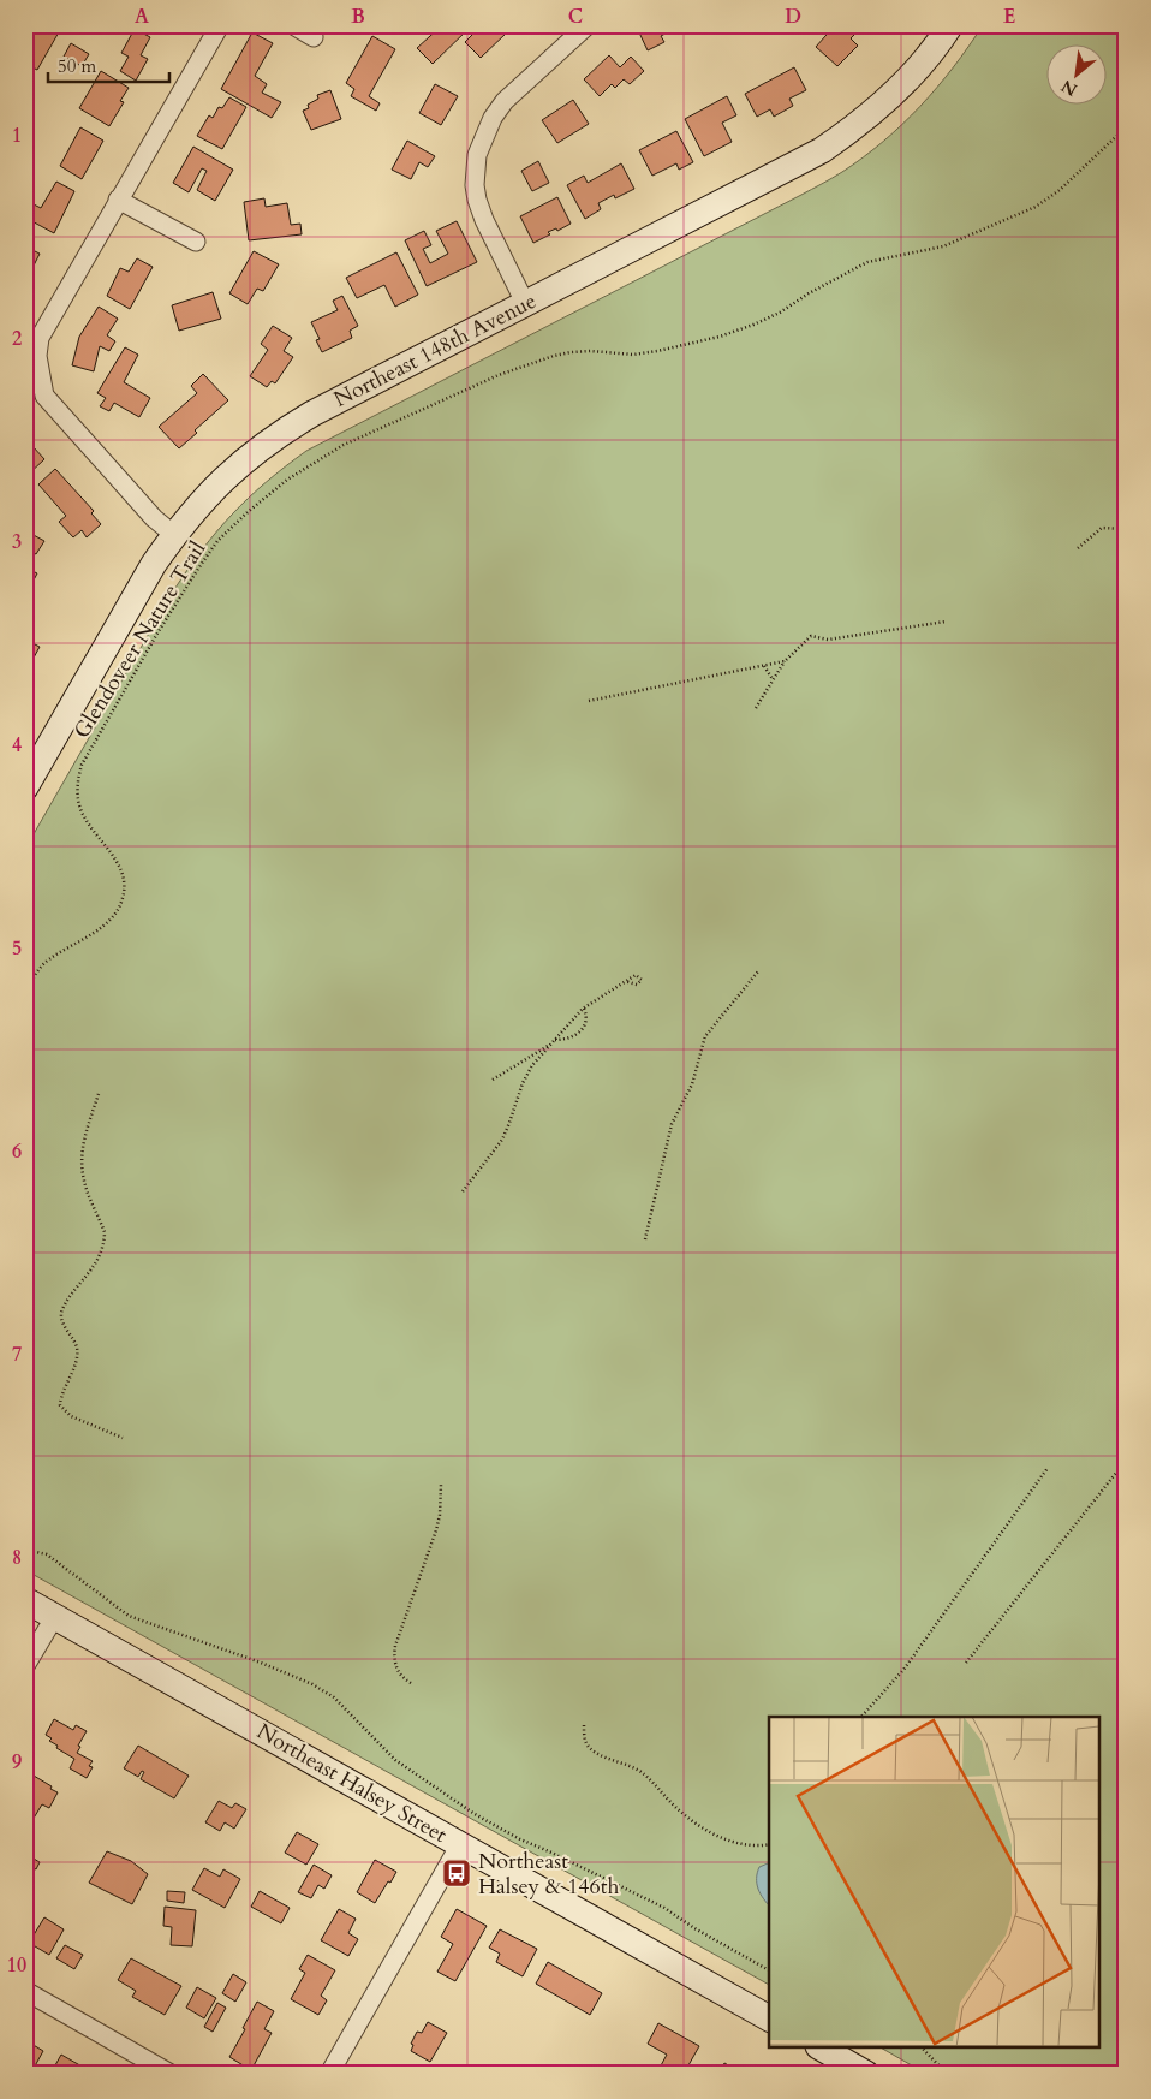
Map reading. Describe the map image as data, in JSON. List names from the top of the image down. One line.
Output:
{"streets":{"main road":["Northeast 148th Avenue","Northeast Halsey Street"],"path":["Glendoveer Nature Trail"]},"places":{"bus stop":["Northeast Halsey & 146th"]},"scale_bar":"50 m","north":"bottom left","grid":{"columns":["A","B","C","D","E"],"rows":["1","2","3","4","5","6","7","8","9","10"]}}
